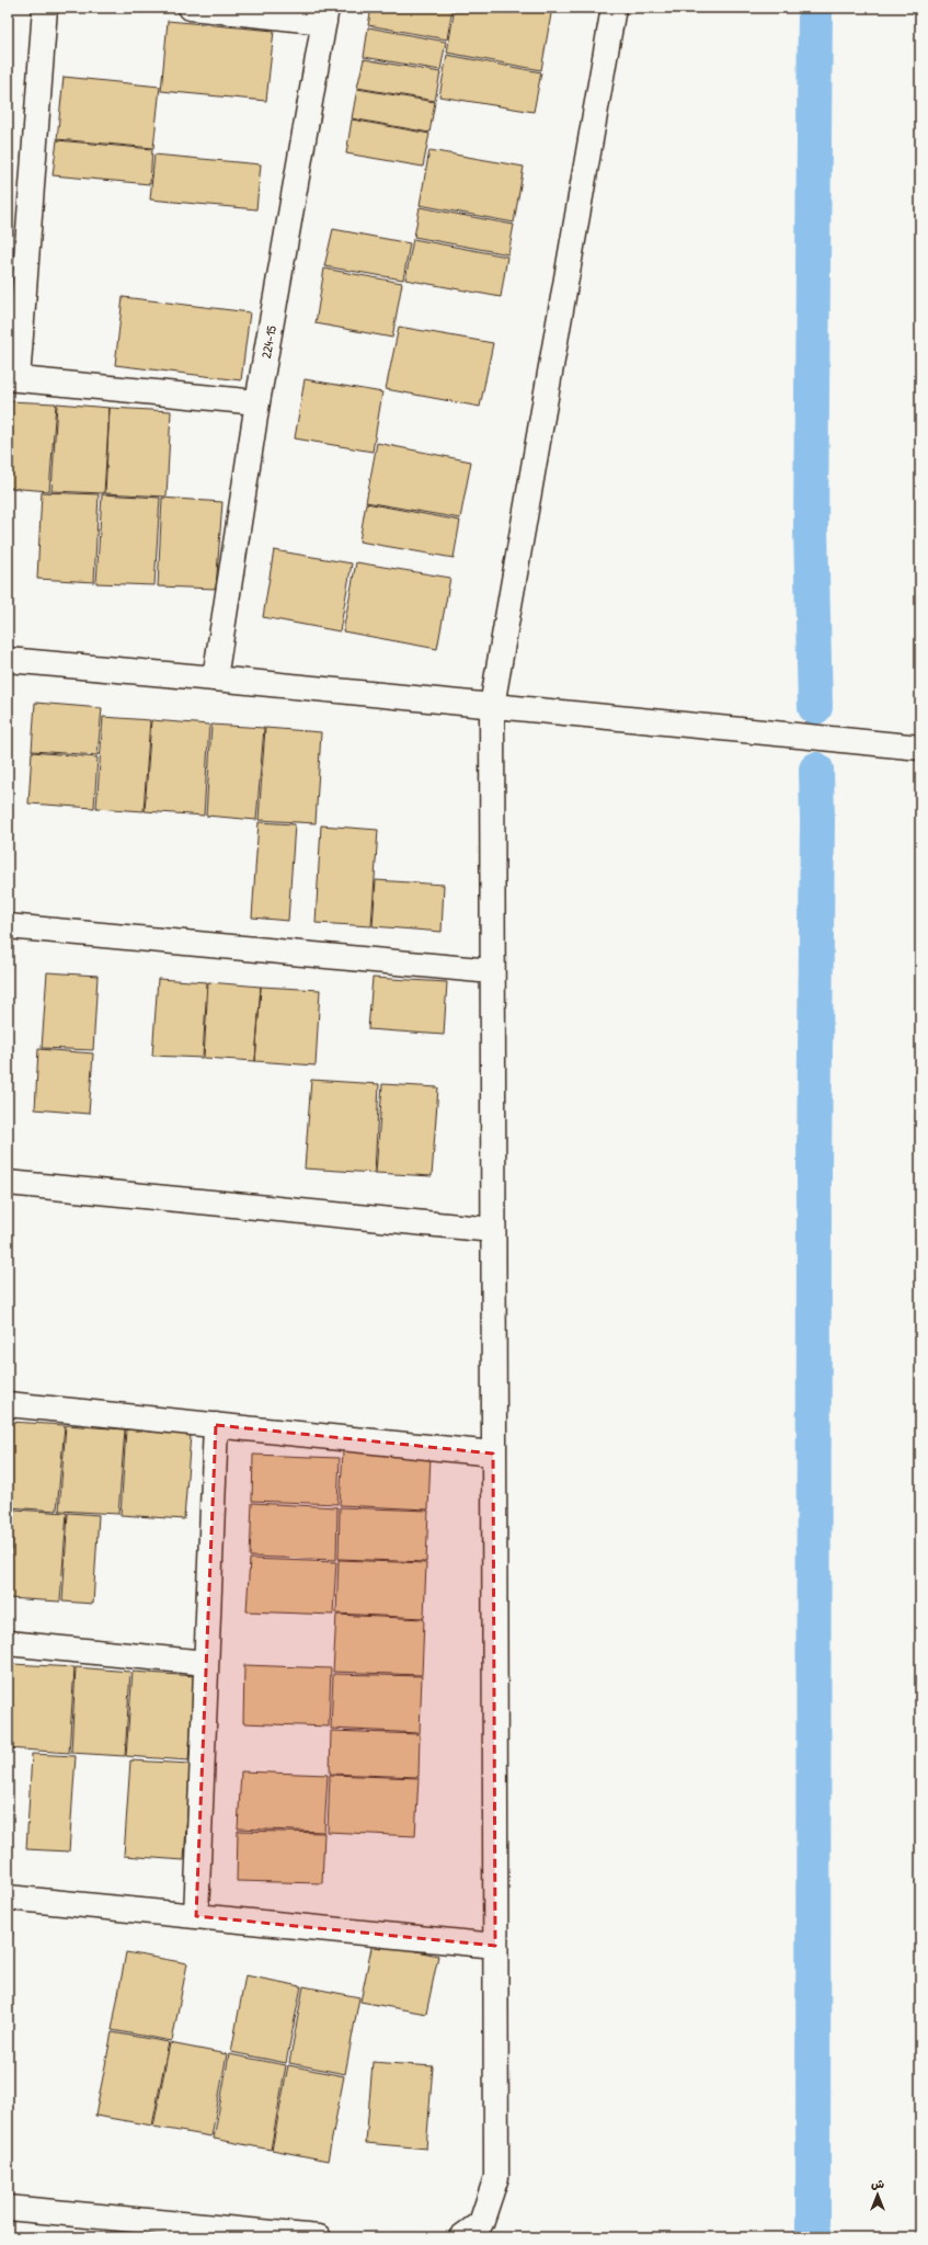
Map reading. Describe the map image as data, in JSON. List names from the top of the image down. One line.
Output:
{"streets":{"street":["224-15"]},"north":"top"}
